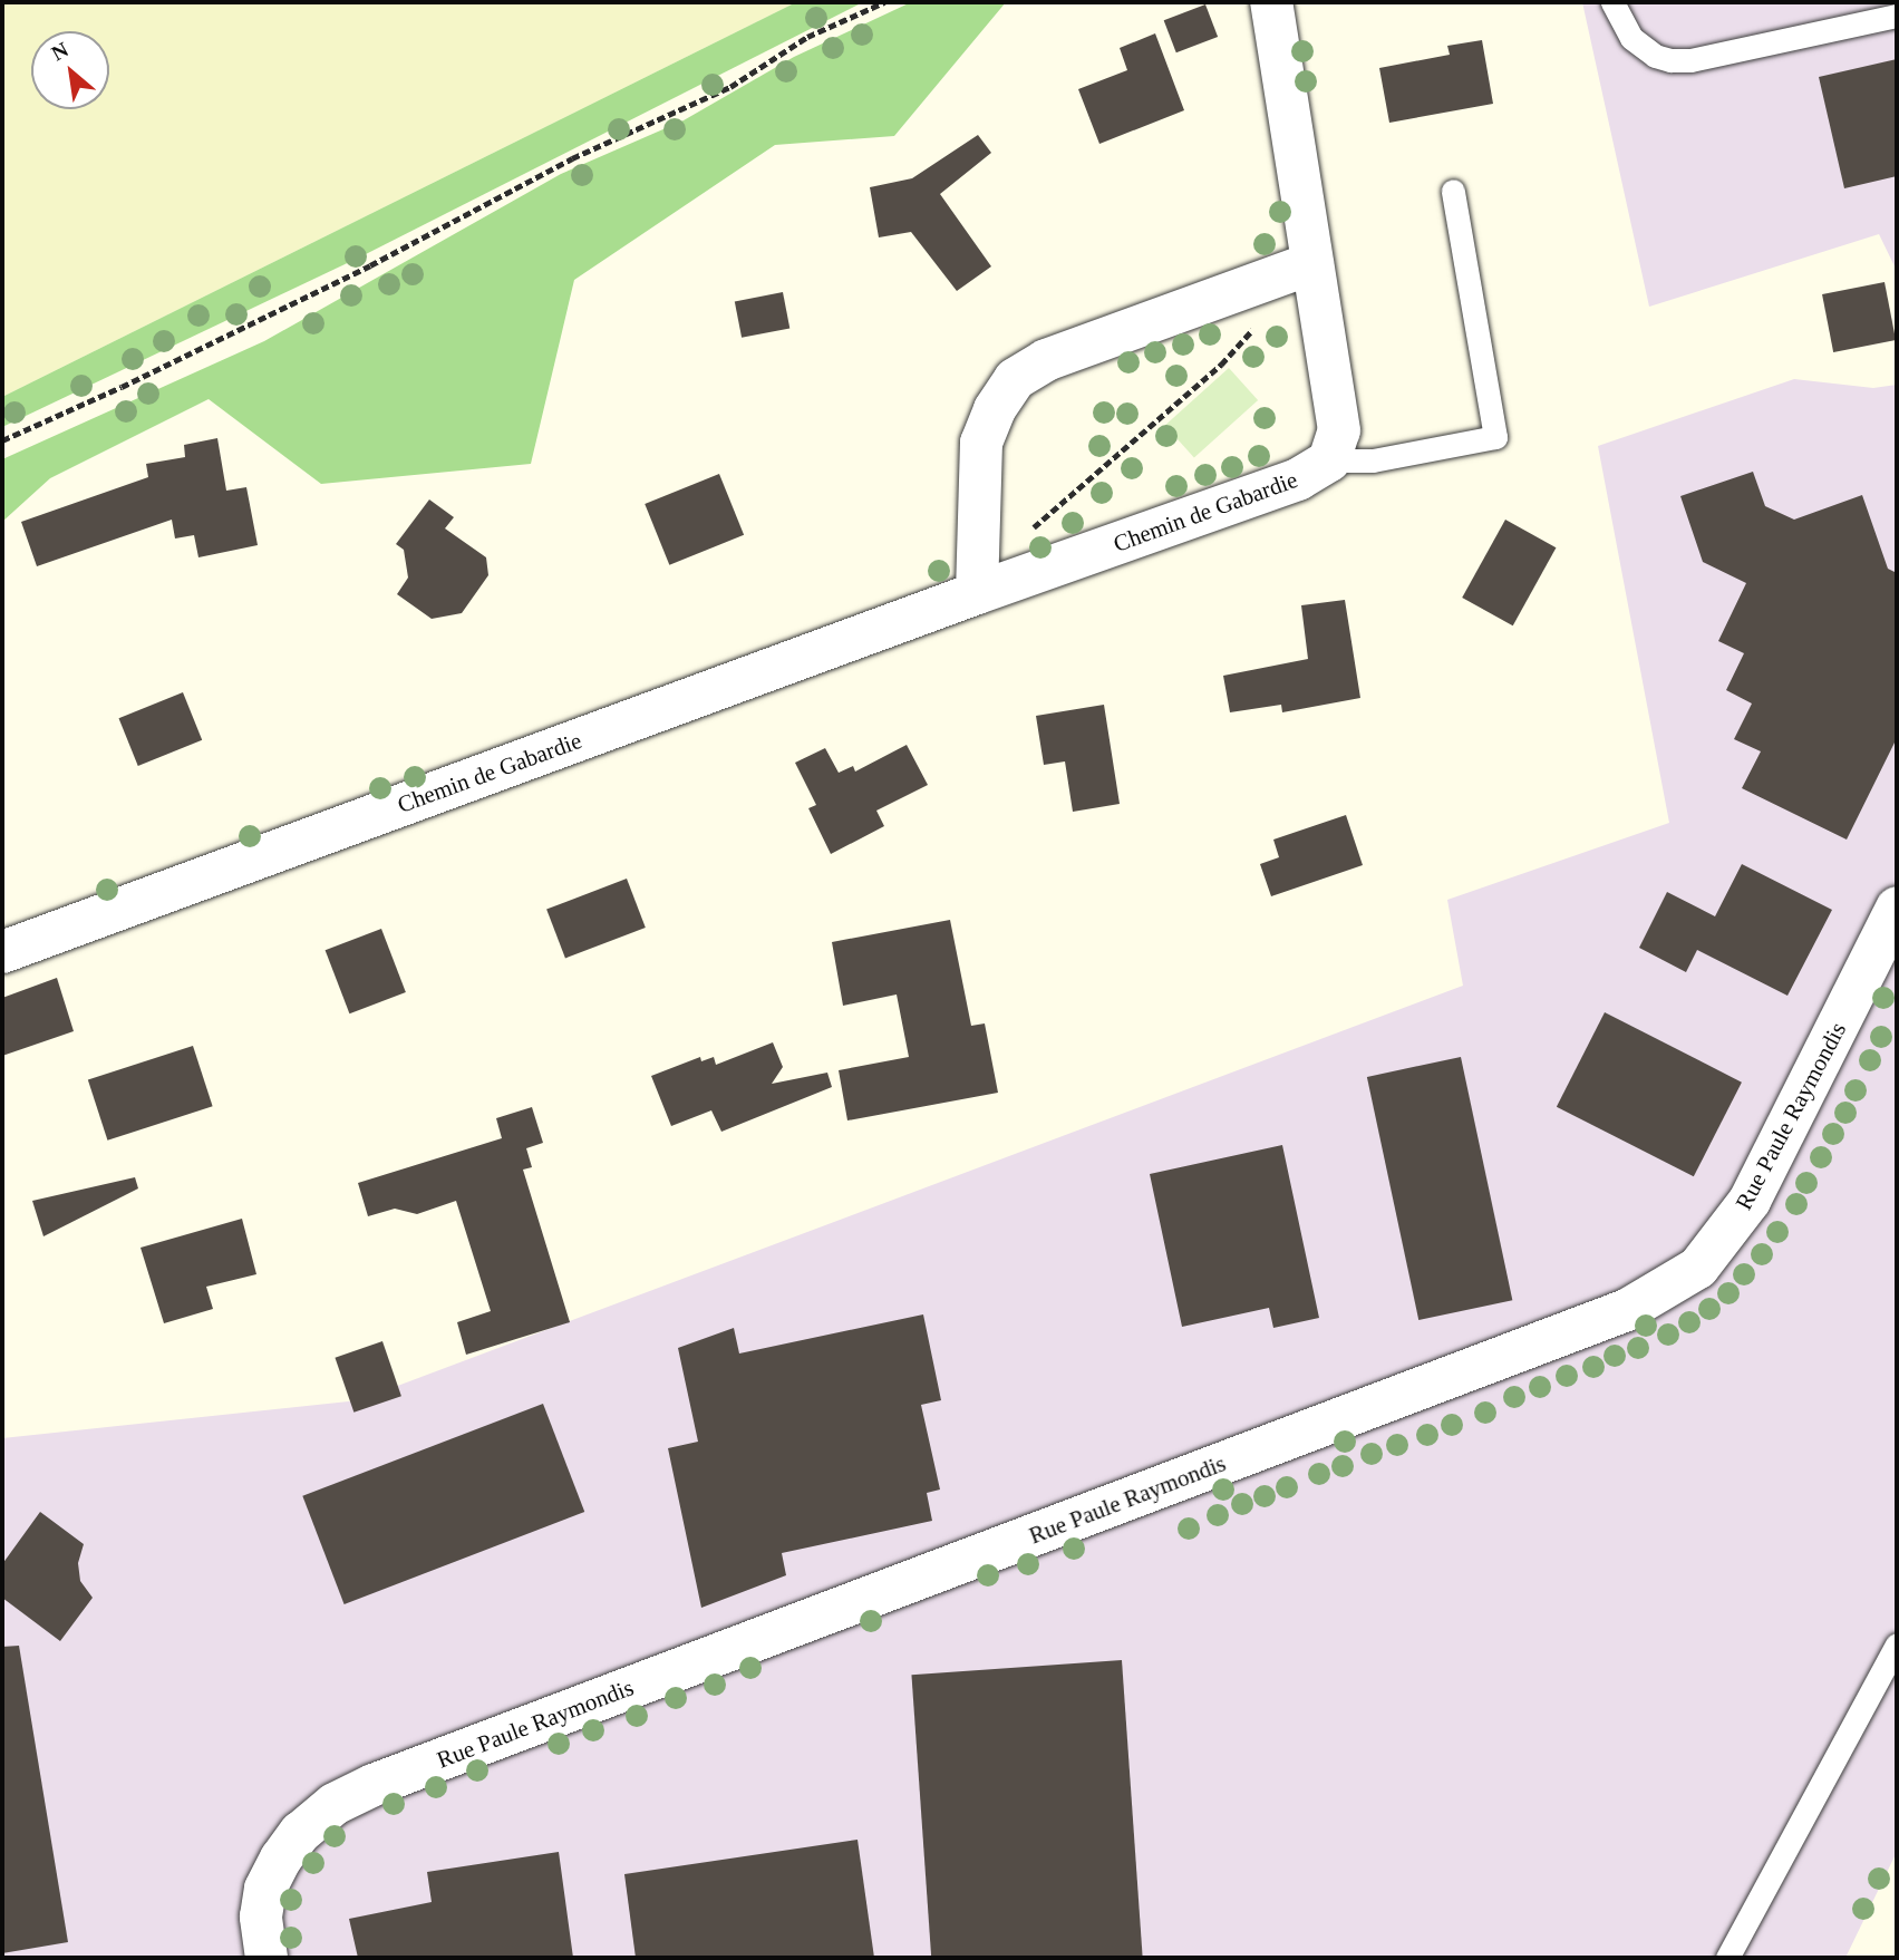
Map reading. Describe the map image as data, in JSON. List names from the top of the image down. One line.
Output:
{"streets":{"street":["Chemin de Gabardie","Rue Paule Raymondis"]},"north":"top left"}
